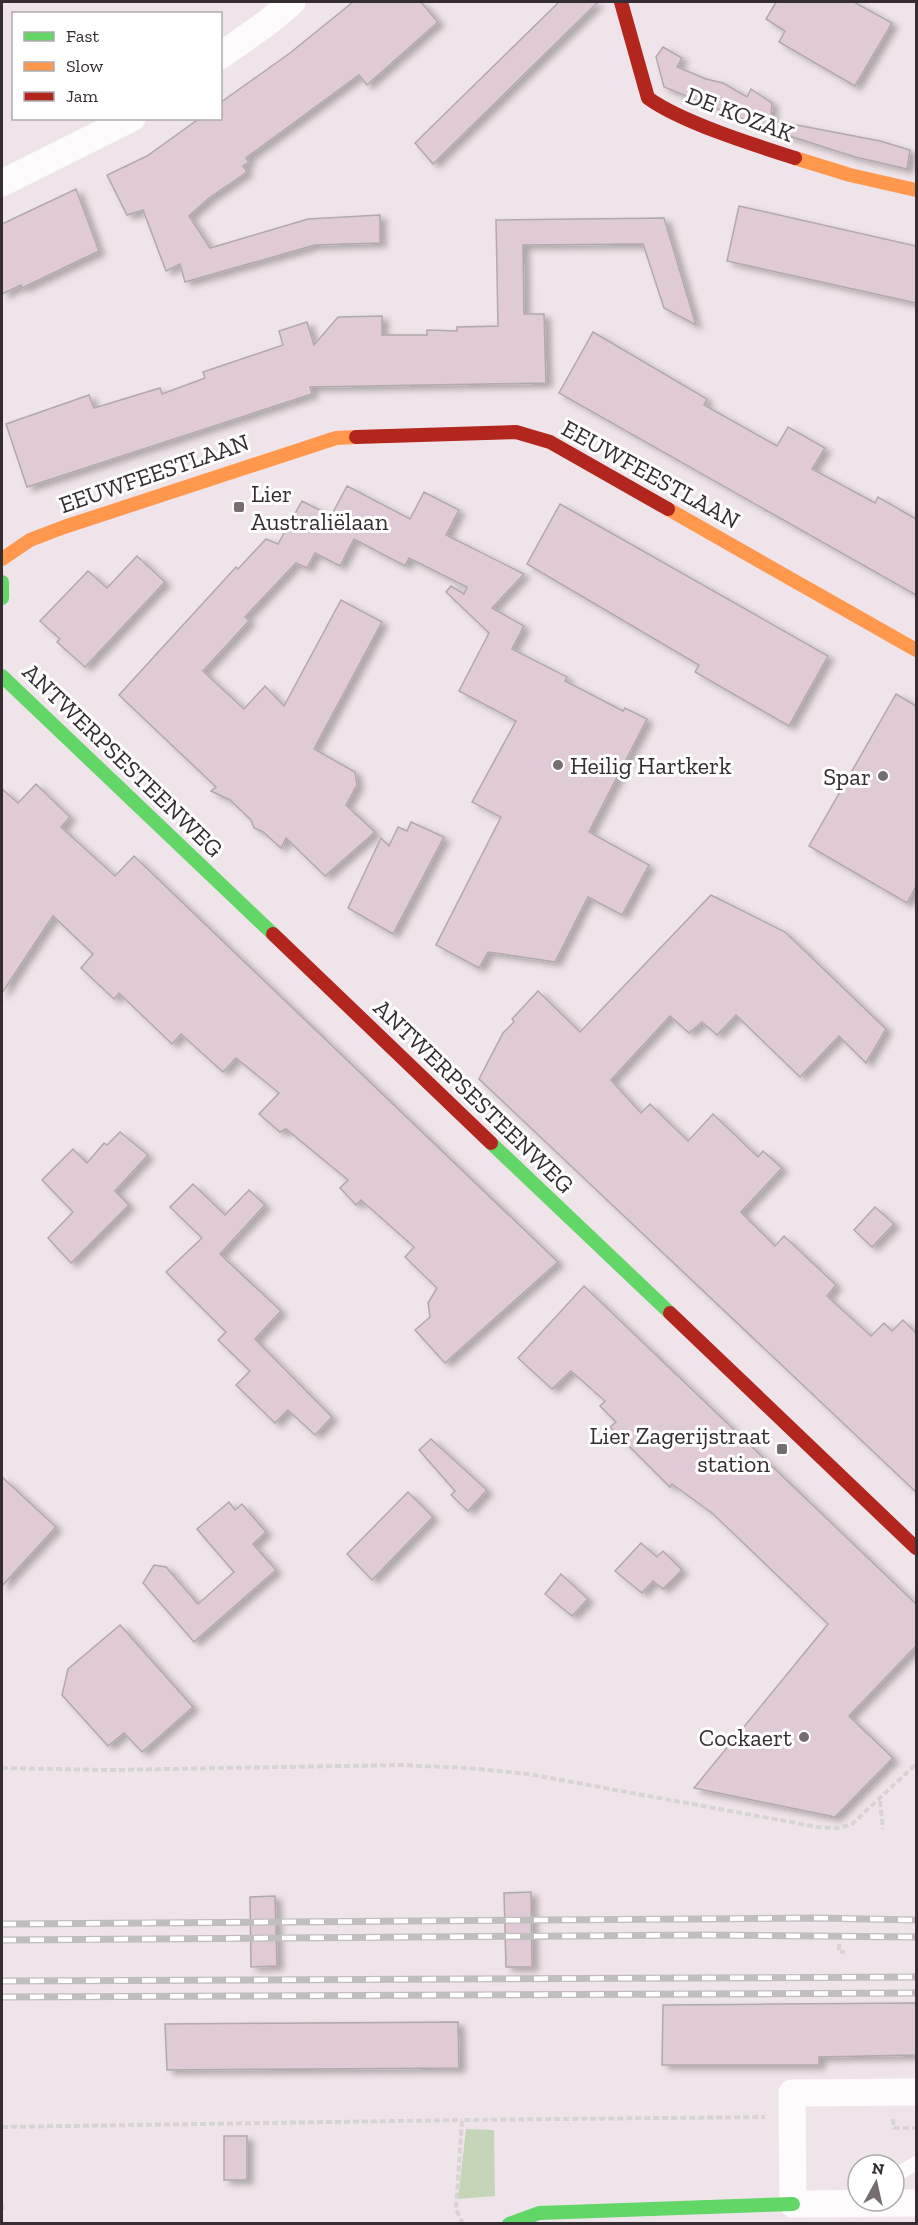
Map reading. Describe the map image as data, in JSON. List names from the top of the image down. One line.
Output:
{"streets":{"street":["DE KOZAK","EEUWFEESTLAAN","ANTWERPSESTEENWEG"]},"places":{"transit":["Lier Australiëlaan","Lier Zagerijstraat station"],"other":["Heilig Hartkerk","Spar","Cockaert"]},"legend":["Fast","Slow","Jam"],"north":"top"}
